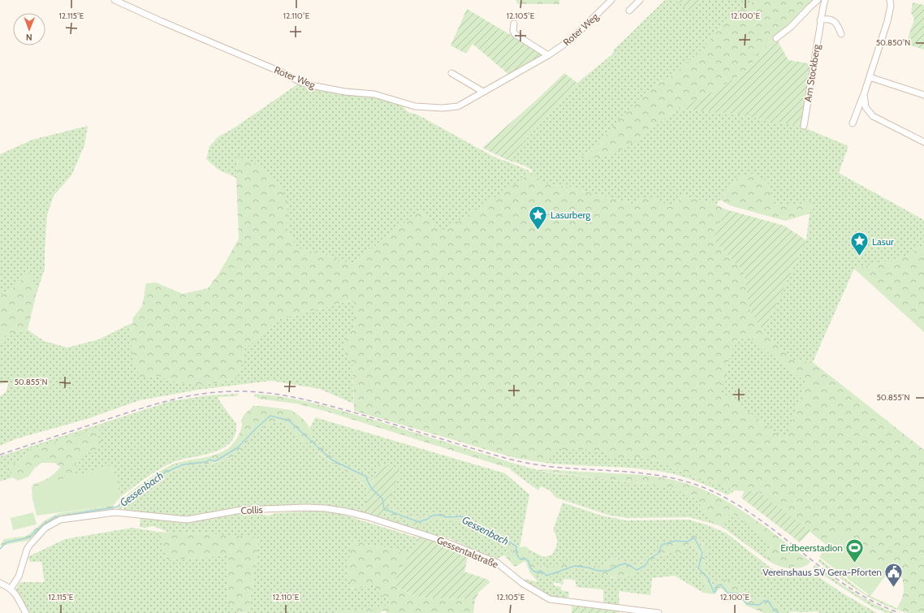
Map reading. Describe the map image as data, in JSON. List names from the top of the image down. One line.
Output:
{"streets":{"street":["Roter Weg","Am Stockberg","Collis","Gessentalstraße"]},"crossings":[["Collis","Gessentalstraße"]],"water":["Gessenbach"],"places":{"place":["Lasurberg","Lasur"],"sports":["Erdbeerstadion"],"public building":["Vereinshaus SV Gera-Pforten"]},"north":"bottom","coordinates":["12.115°E","12.110°E","12.105°E","12.100°E","50.850°N","50.855°N"]}
